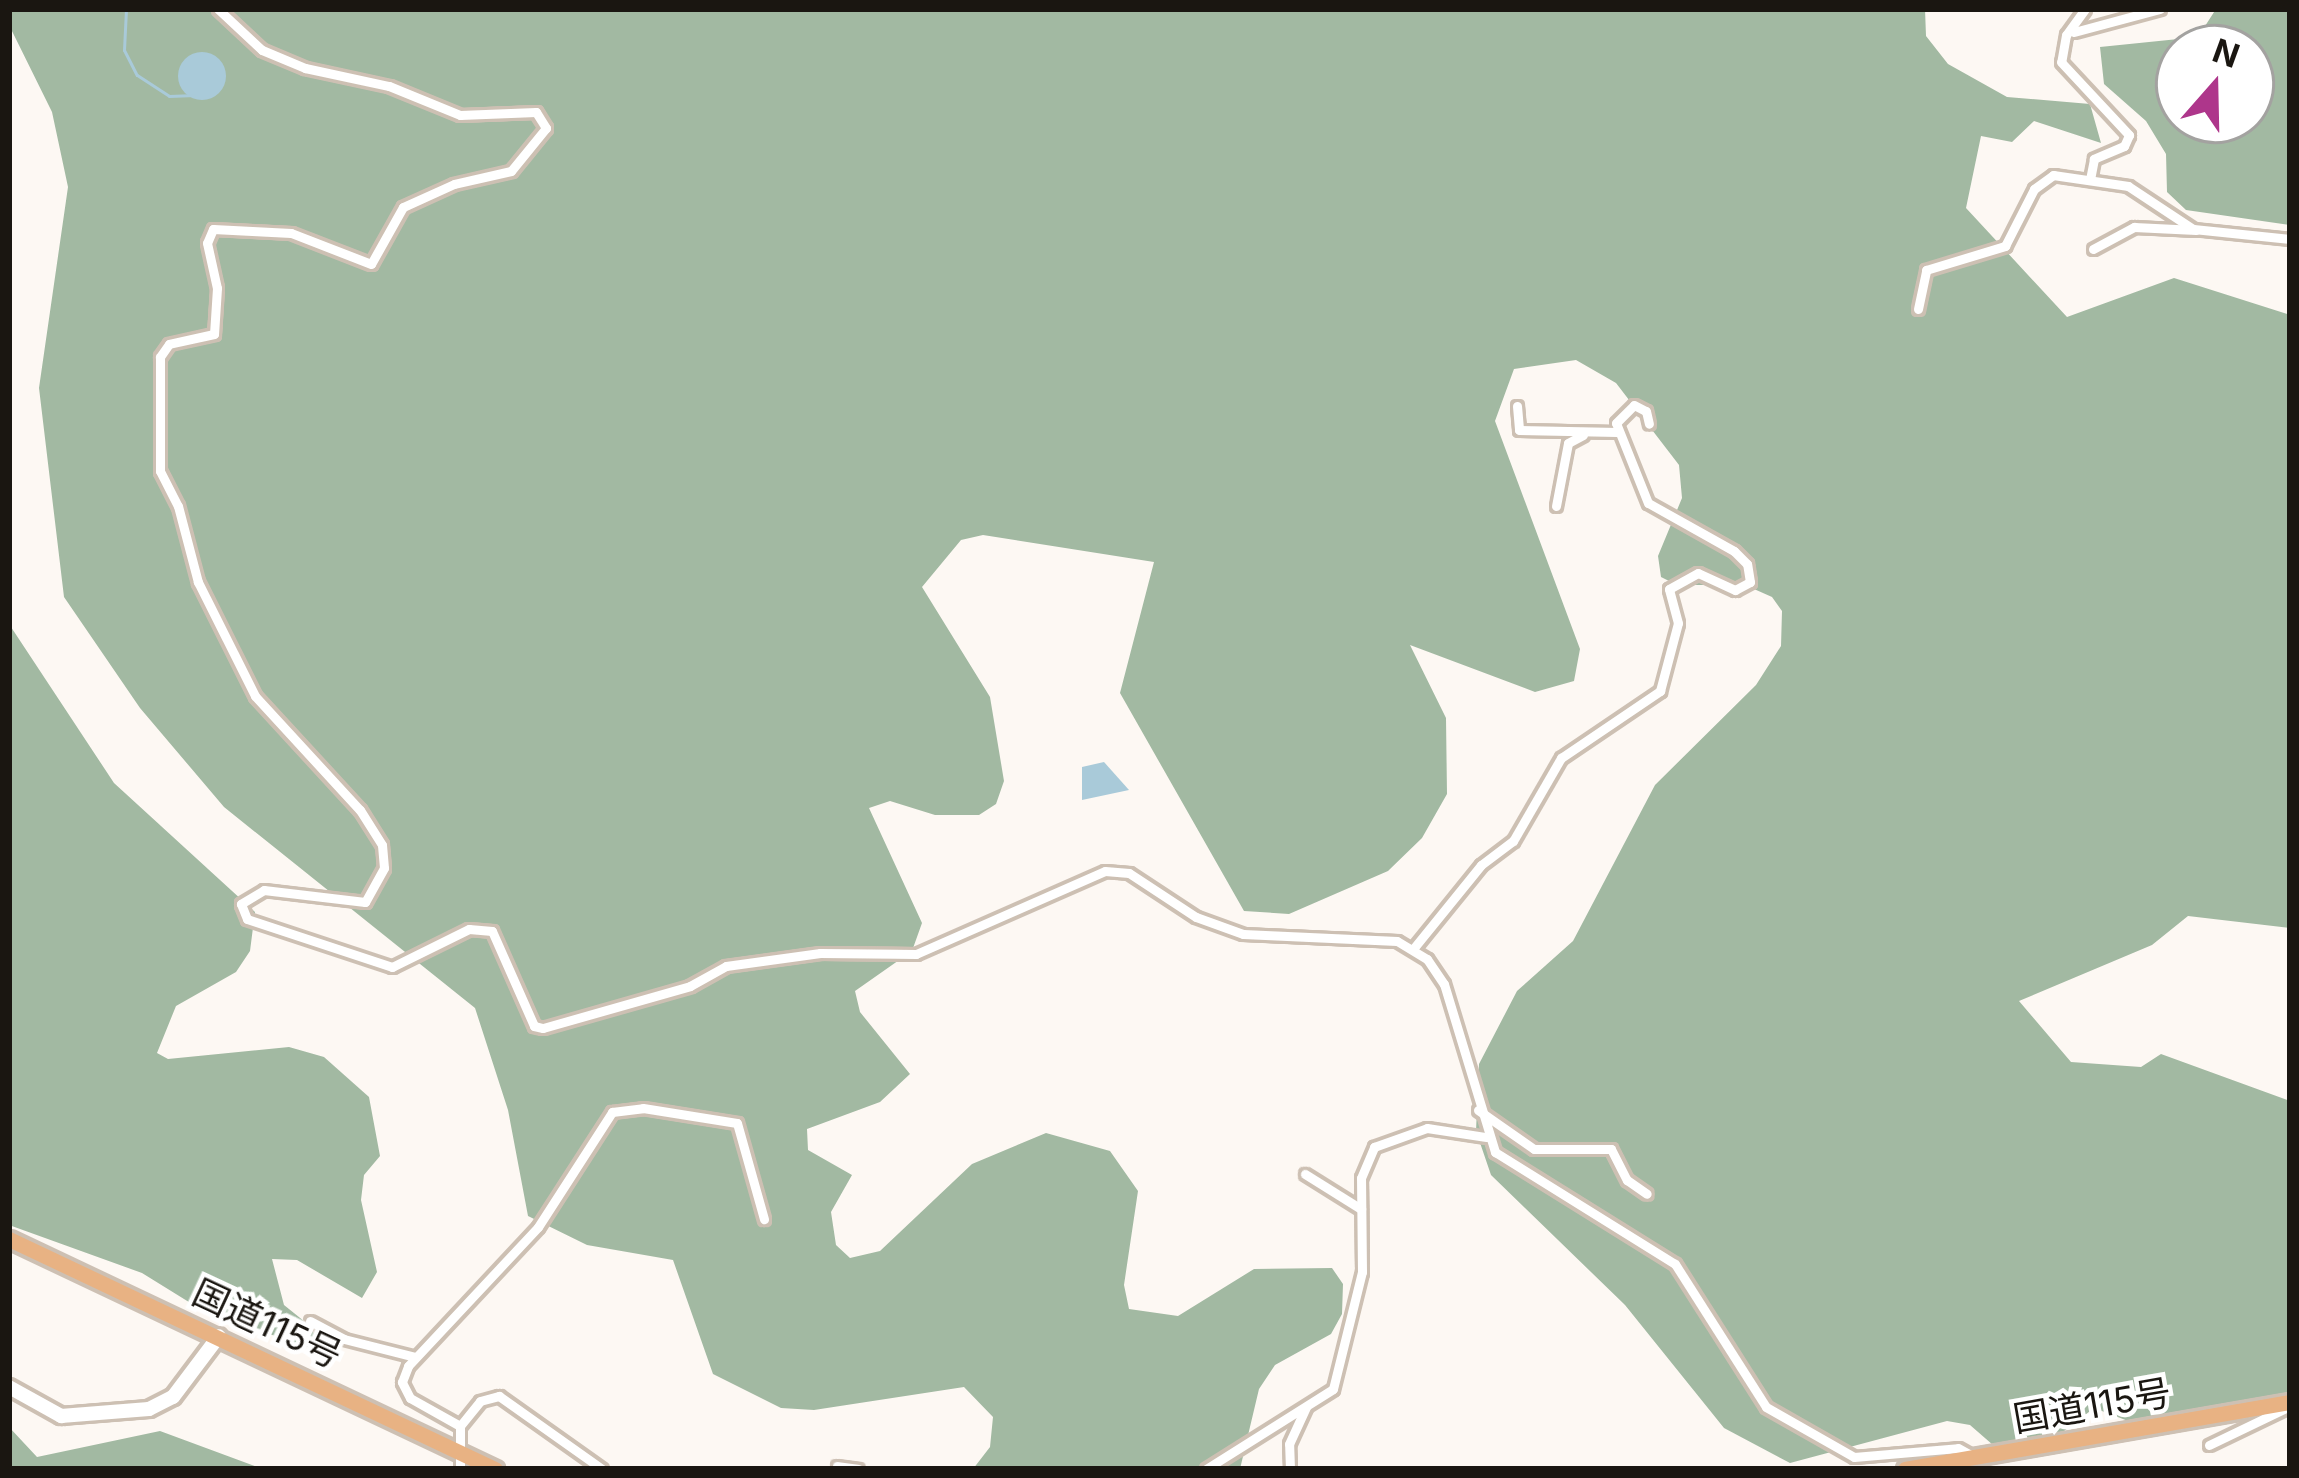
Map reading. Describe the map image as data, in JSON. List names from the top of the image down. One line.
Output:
{"streets":{"highway":["国道115号"]},"north":"top"}
